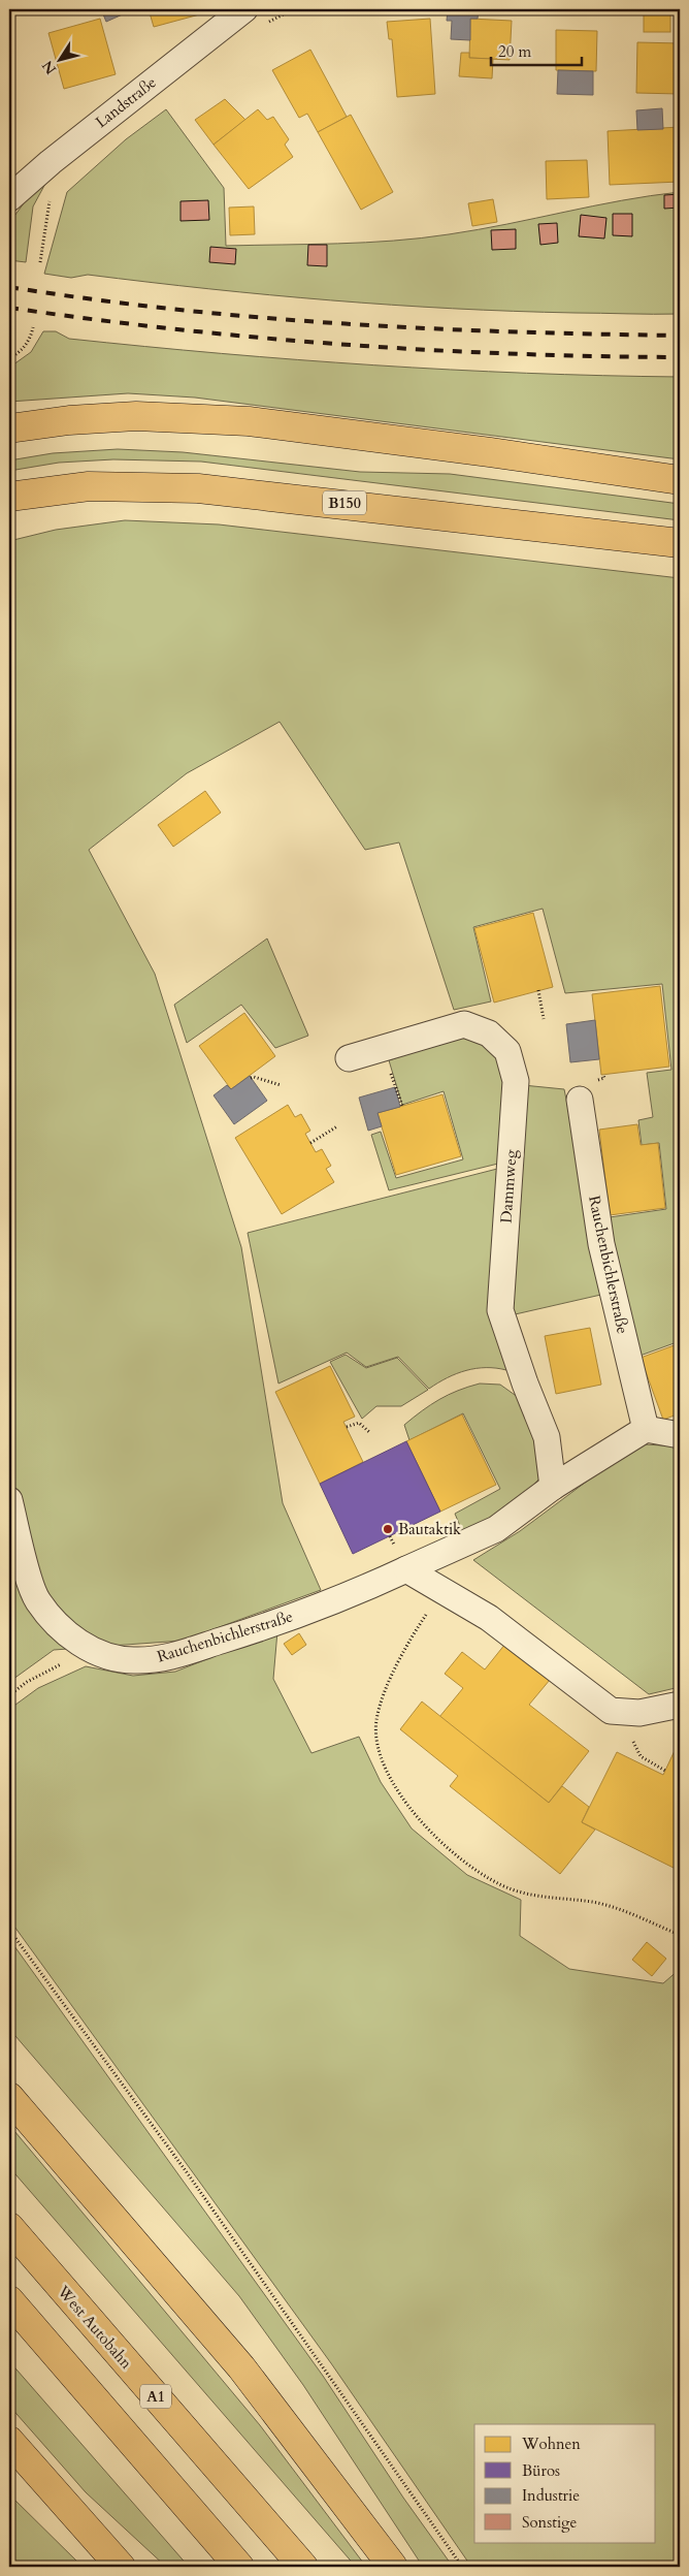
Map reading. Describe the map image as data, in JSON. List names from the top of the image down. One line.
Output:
{"streets":{"main road":["B150","West Autobahn","A1"],"street":["Landstraße","Dammweg","Rauchenbichlerstraße"]},"crossings":[["Dammweg","Rauchenbichlerstraße"]],"places":["Bautaktik"],"legend":["Wohnen","Büros","Industrie","Sonstige"],"scale_bar":"20 m","north":"bottom left"}
